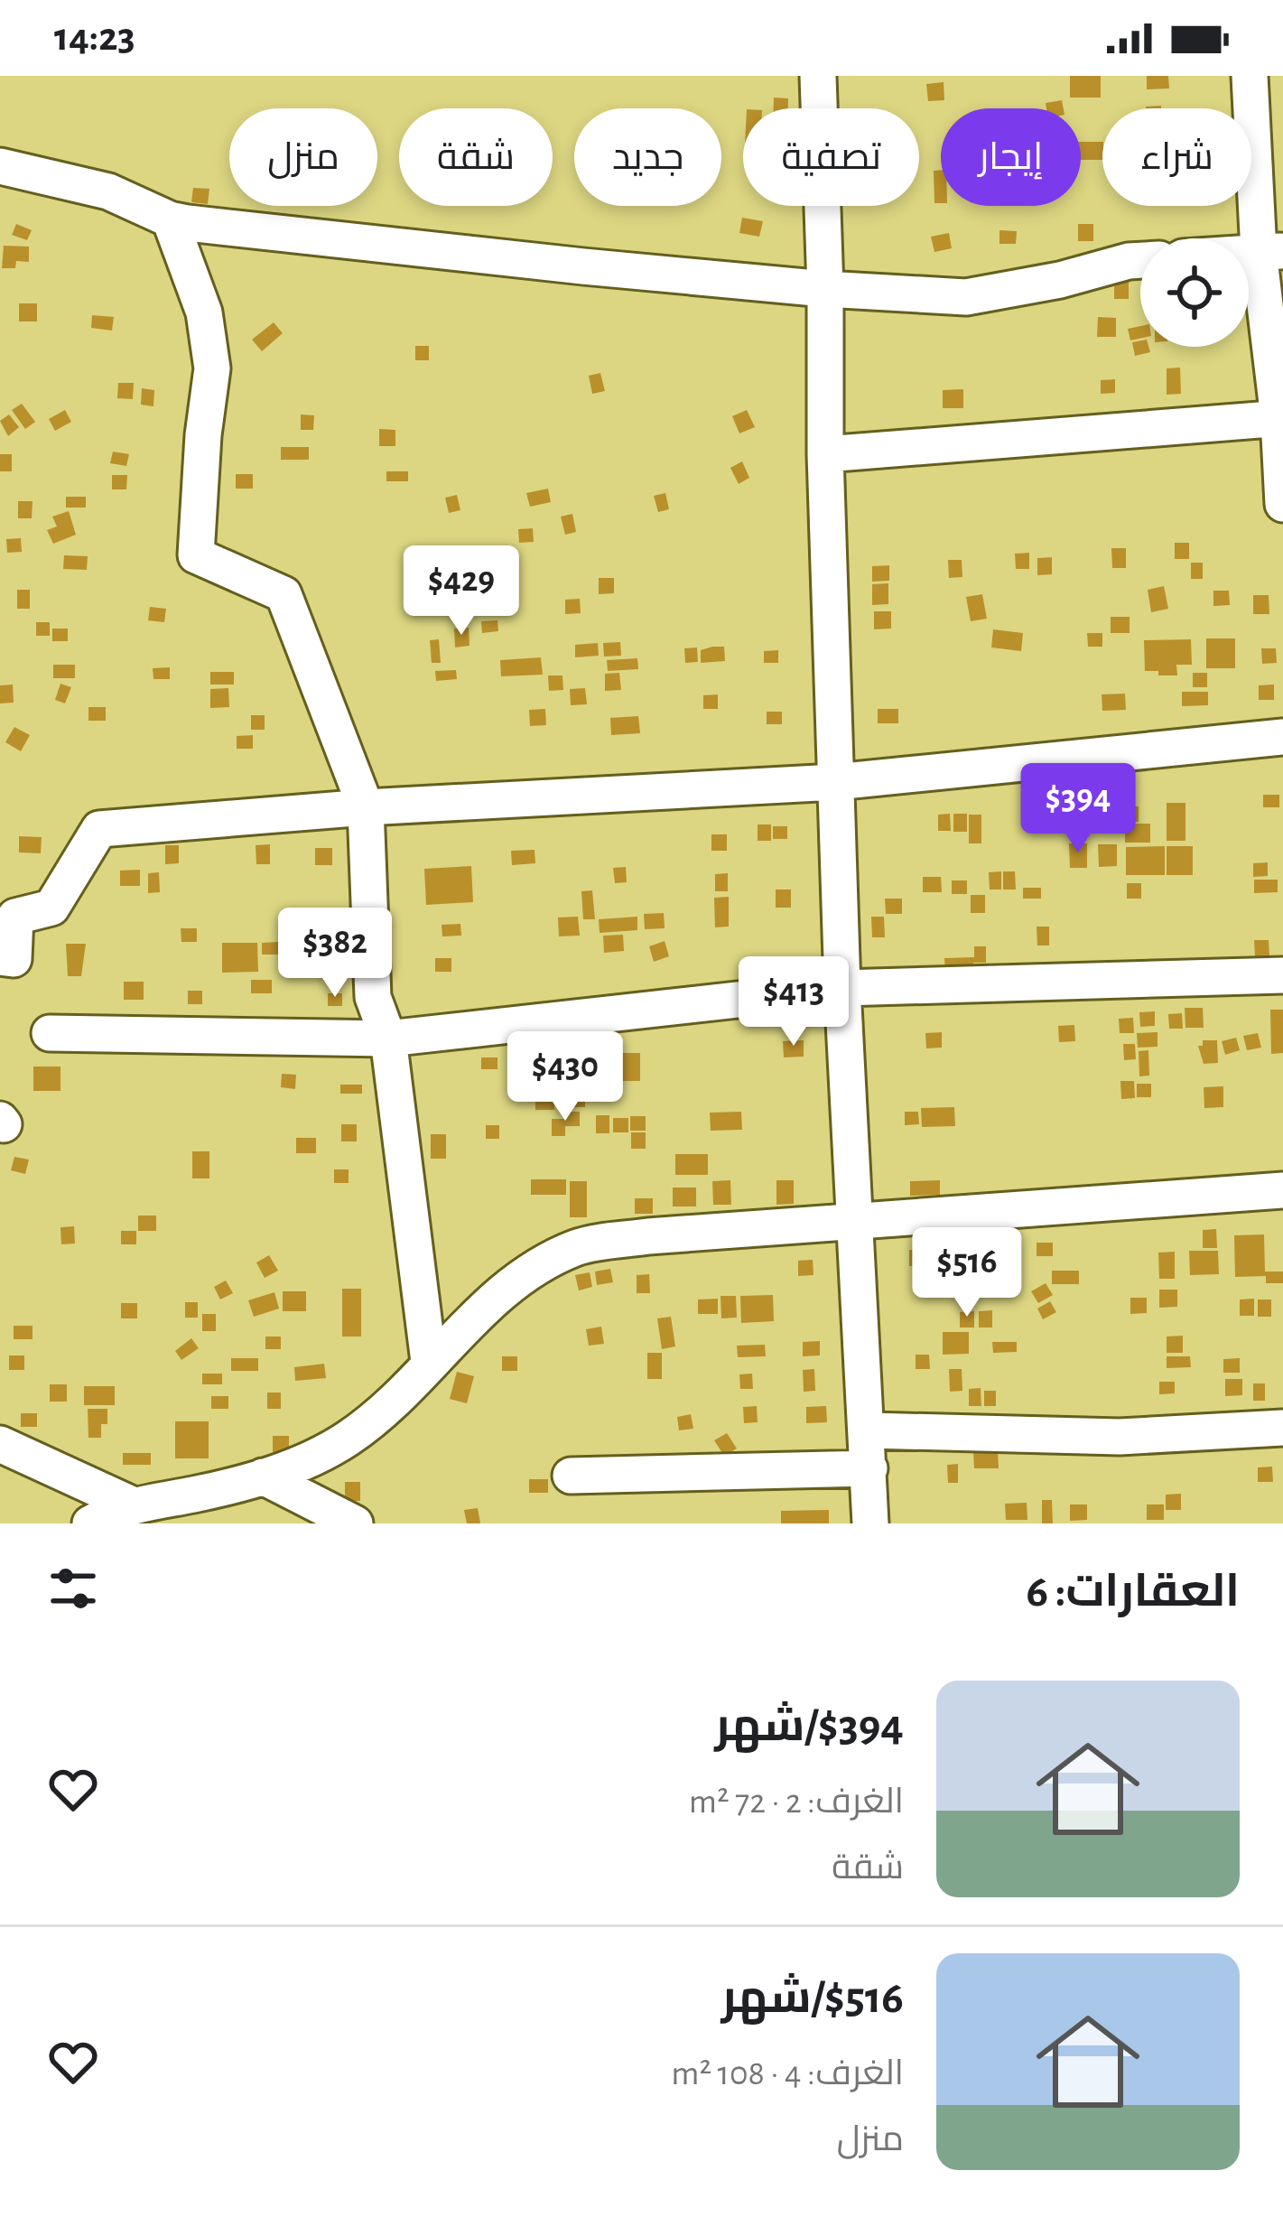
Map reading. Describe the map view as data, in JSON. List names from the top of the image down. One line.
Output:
{"page":{"status":"14:23","chip":["شراء","إيجار","تصفية","جديد","شقة","منزل"],"price":["$429","$394","$382","$413","$430","$516"],"heading":"العقارات: 6","list":[{"name":"$394/شهر","note":"الغرف: 2 · 72 m² · شقة"},{"name":"$516/شهر","note":"الغرف: 4 · 108 m² · منزل"}]}}
